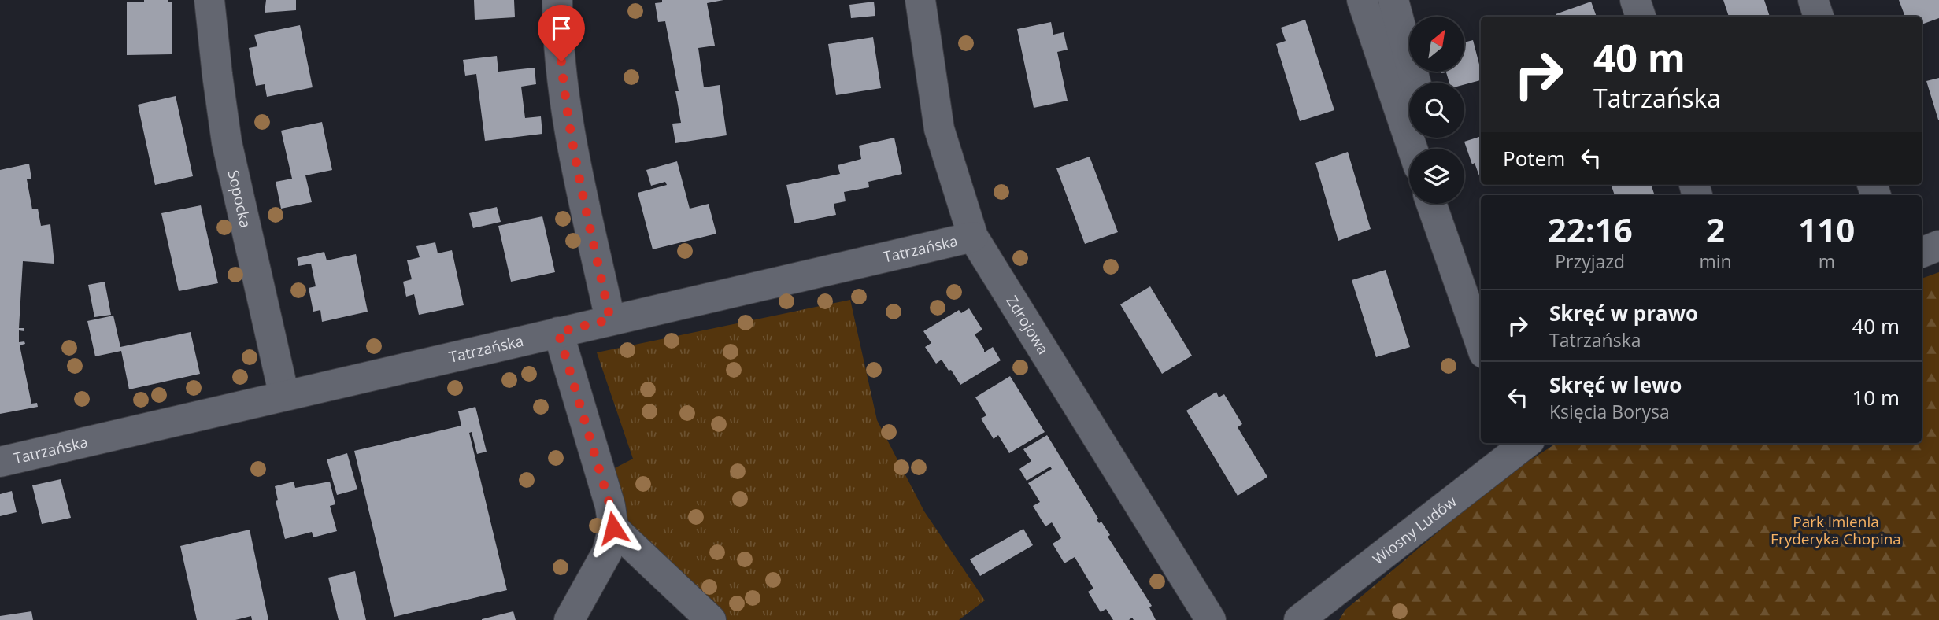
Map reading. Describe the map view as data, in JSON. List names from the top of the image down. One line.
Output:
{"streets":{"street":["Sopocka","Tatrzańska","Zdrojowa","Wiosny Ludów"]},"crossings":[["Sopocka","Tatrzańska"],["Tatrzańska","Zdrojowa"]],"parks":["Park imienia Fryderyka Chopina"],"north":"top right","page":{"turn":["40 m","Tatrzańska"],"then":"Potem","eta":["22:16","Przyjazd","2","min","110","m"],"list":[{"name":"Skręć w prawo","note":"Tatrzańska","value":"40 m"},{"name":"Skręć w lewo","note":"Księcia Borysa","value":"10 m"}]}}
